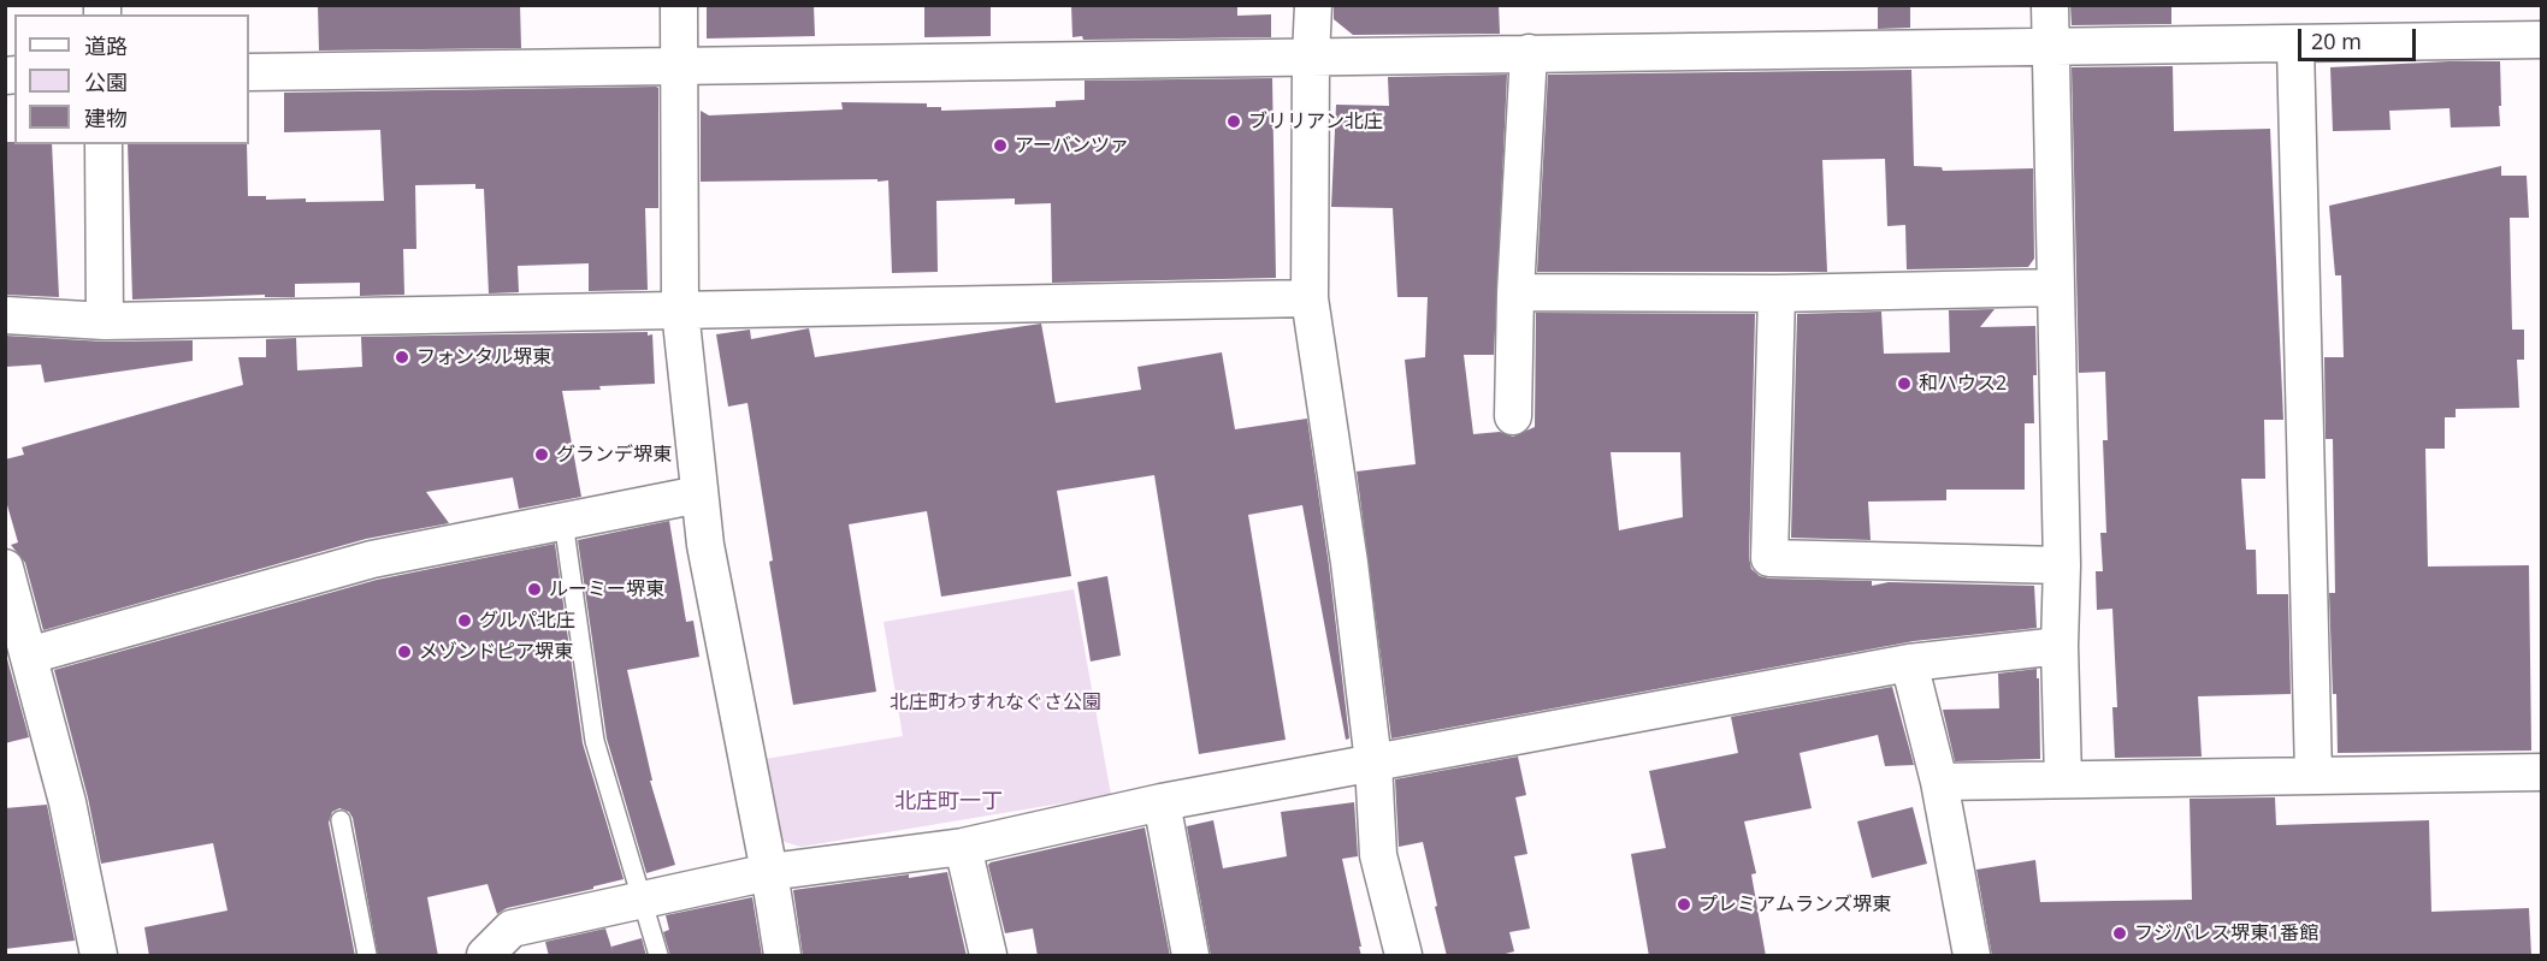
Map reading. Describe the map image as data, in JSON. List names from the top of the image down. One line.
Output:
{"districts":["北庄町一丁"],"parks":["北庄町わすれなぐさ公園"],"places":["ブリリアン北庄","アーバンツァ","フォンタル堺東","和ハウス2","グランデ堺東","ルーミー堺東","グルパ北庄","メゾンドピア堺東","プレミアムランズ堺東","フジパレス堺東1番館"],"legend":["道路","公園","建物"],"scale_bar":"20 m"}
